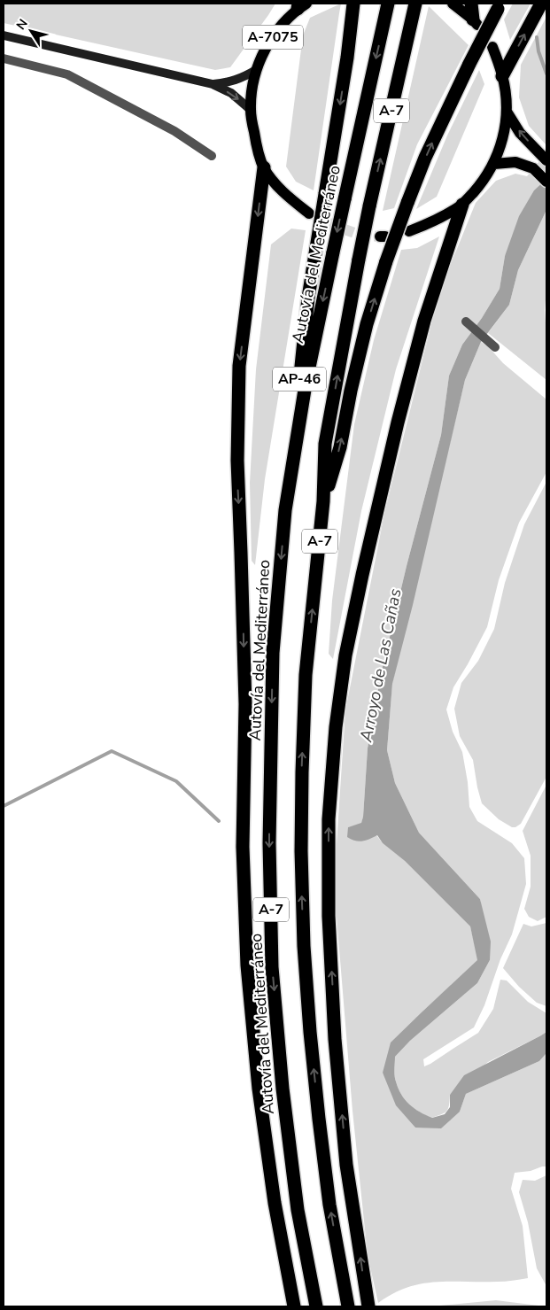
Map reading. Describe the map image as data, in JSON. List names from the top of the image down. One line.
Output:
{"streets":{"highway":["A-7","Autovía del Mediterráneo","AP-46"],"main road":["A-7075"]},"crossings":[["Autovía del Mediterráneo","AP-46"]],"water":["Arroyo de Las Cañas"],"north":"top left"}
